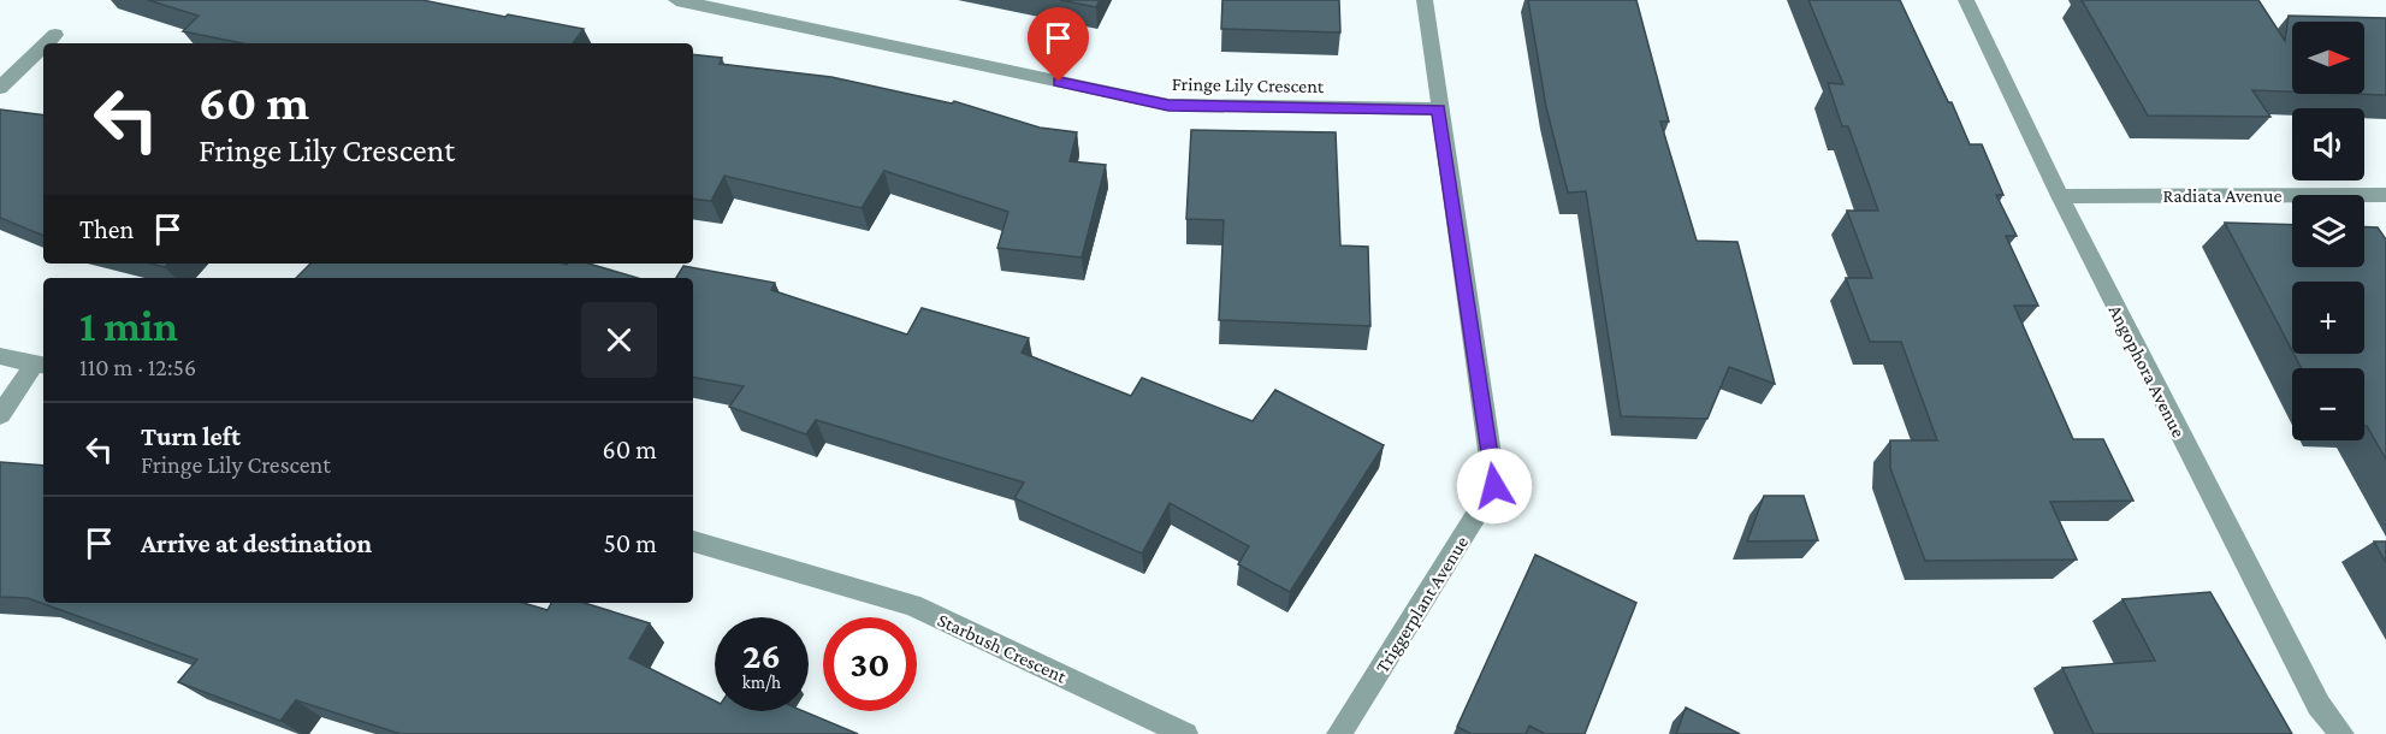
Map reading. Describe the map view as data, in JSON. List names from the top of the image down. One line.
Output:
{"streets":{"street":["Fringe Lily Crescent","Radiata Avenue","Angophora Avenue","Triggerplant Avenue","Starbush Crescent"]},"crossings":[["Fringe Lily Crescent","Triggerplant Avenue"],["Radiata Avenue","Angophora Avenue"]],"north":"right","page":{"map_buttons":["+","−"],"turn":["60 m","Fringe Lily Crescent"],"then":"Then","heading":["1 min","110 m · 12:56"],"list":[{"name":"Turn left","note":"Fringe Lily Crescent","value":"60 m"},{"name":"Arrive at destination","value":"50 m"}],"speed":"26 km/h","limit":"30"}}
